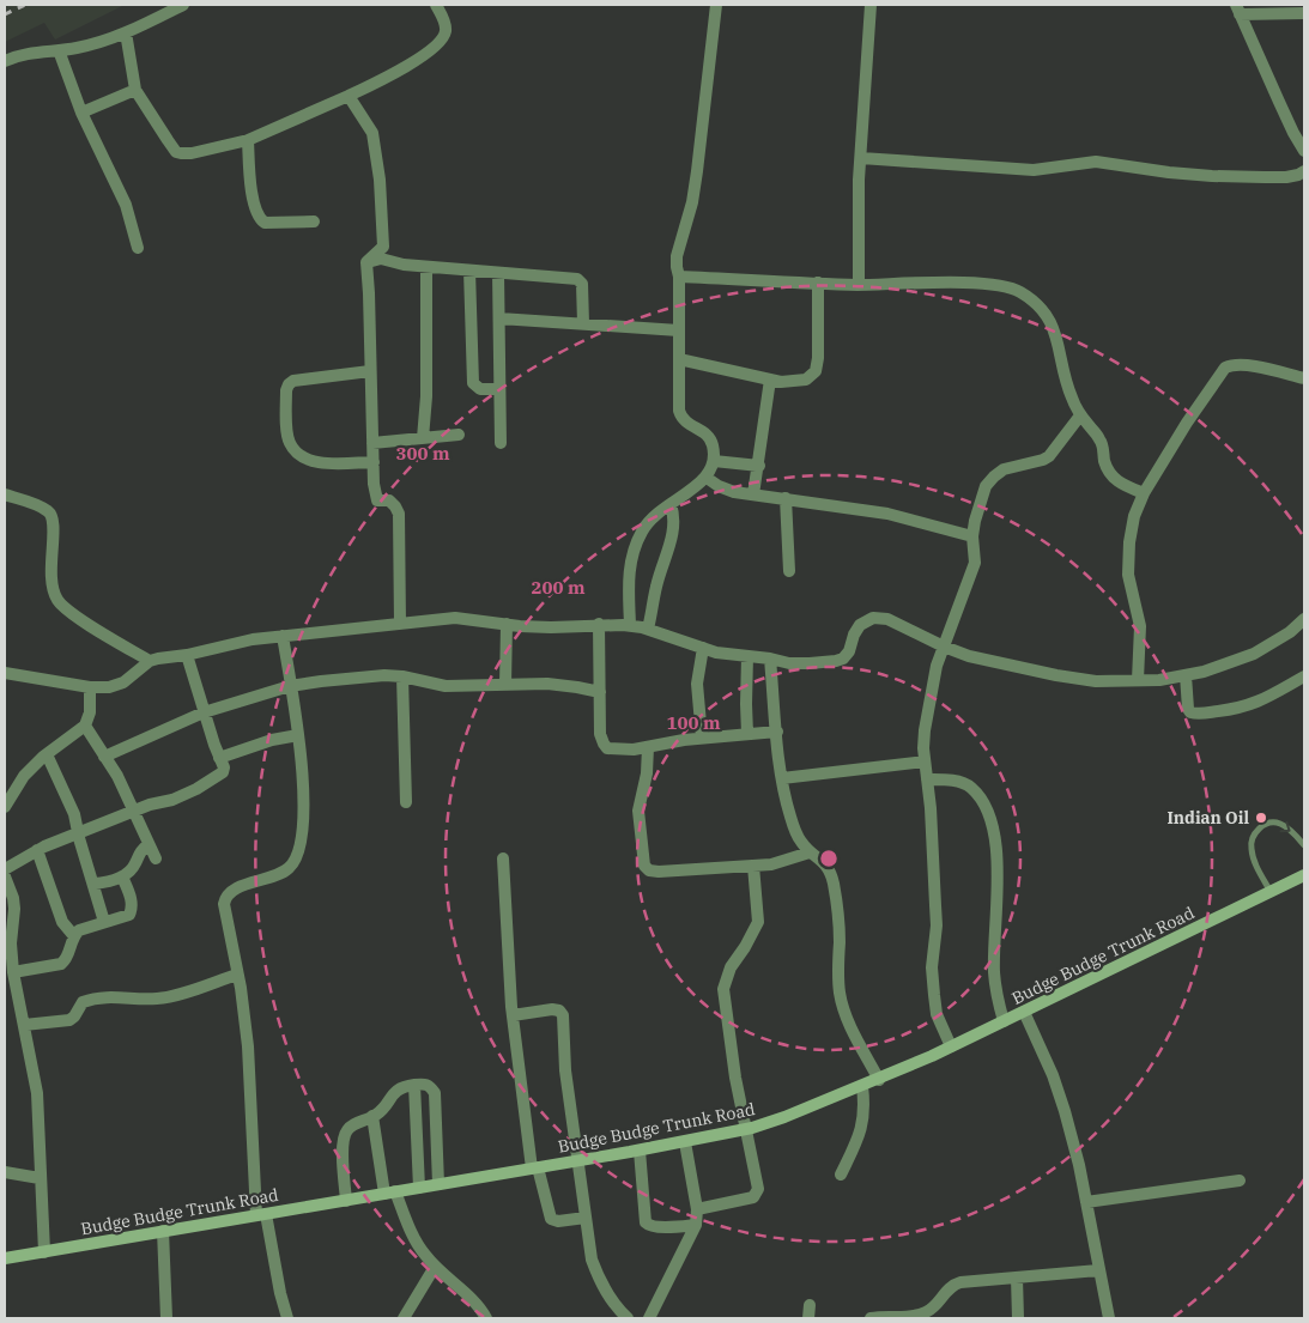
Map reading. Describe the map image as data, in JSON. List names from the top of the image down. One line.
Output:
{"streets":{"main road":["Budge Budge Trunk Road"]},"places":["Indian Oil"],"rings":["300 m","200 m","100 m"]}
